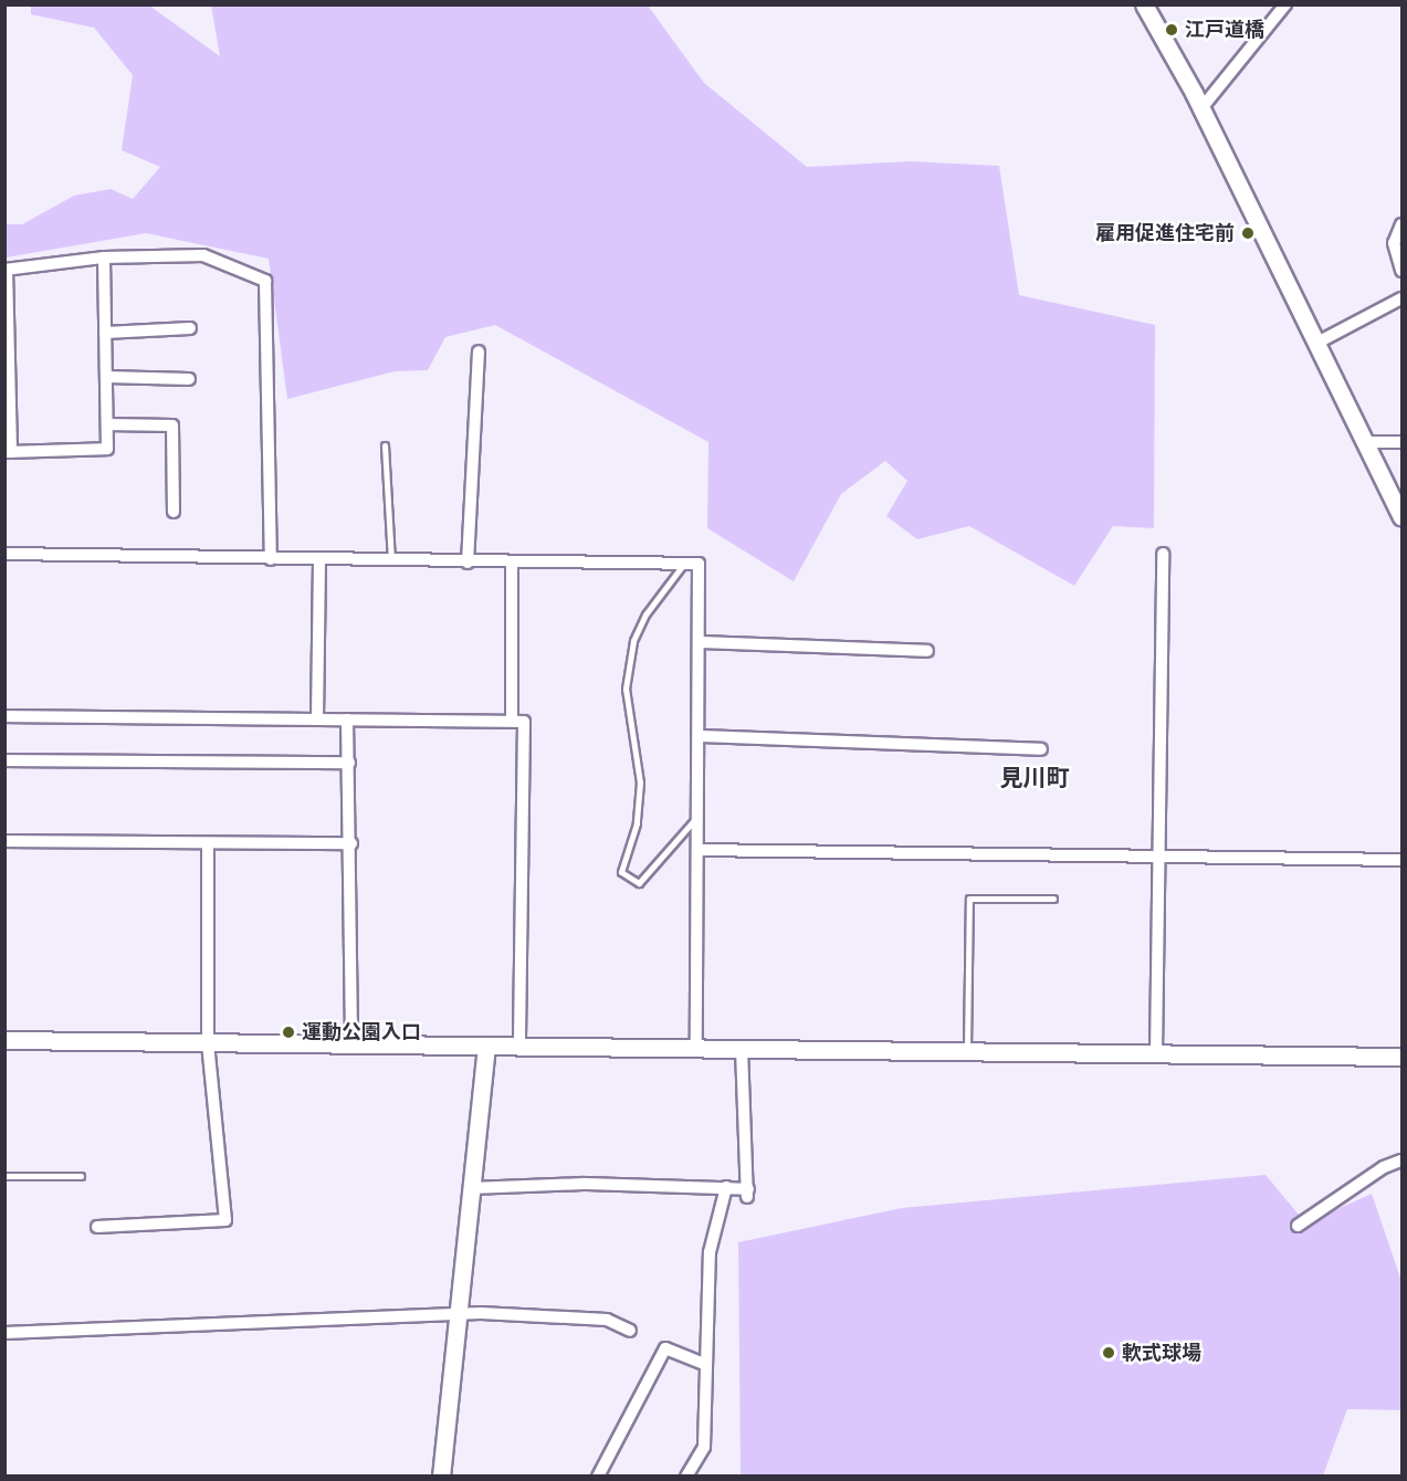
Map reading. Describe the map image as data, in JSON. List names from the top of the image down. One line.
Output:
{"districts":["見川町"],"places":["江戸道橋","雇用促進住宅前","運動公園入口","軟式球場"]}
